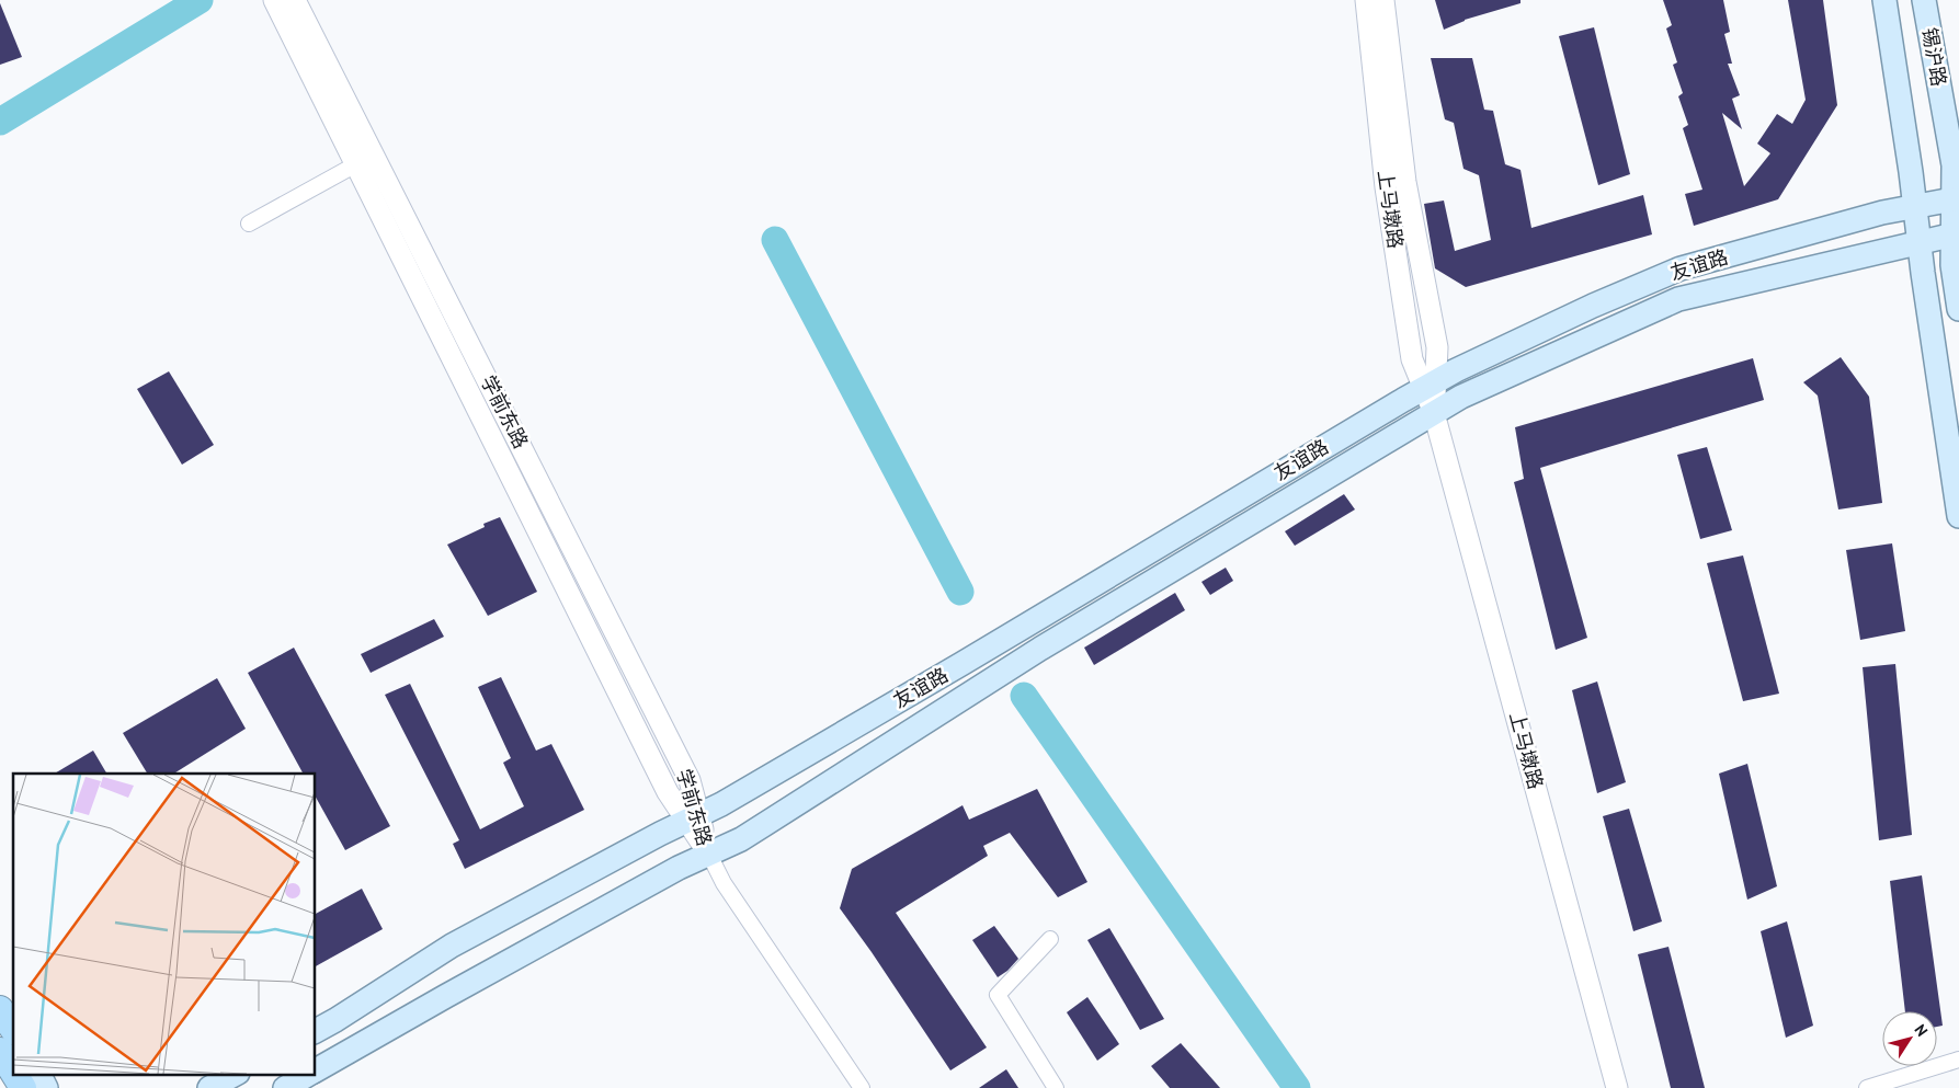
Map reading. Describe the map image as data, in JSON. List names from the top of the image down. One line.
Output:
{"streets":{"main road":["锡沪路","上马墩路","友谊路","学前东路"]},"crossings":[["锡沪路","友谊路"],["上马墩路","友谊路"],["友谊路","学前东路"]],"north":"top right"}
